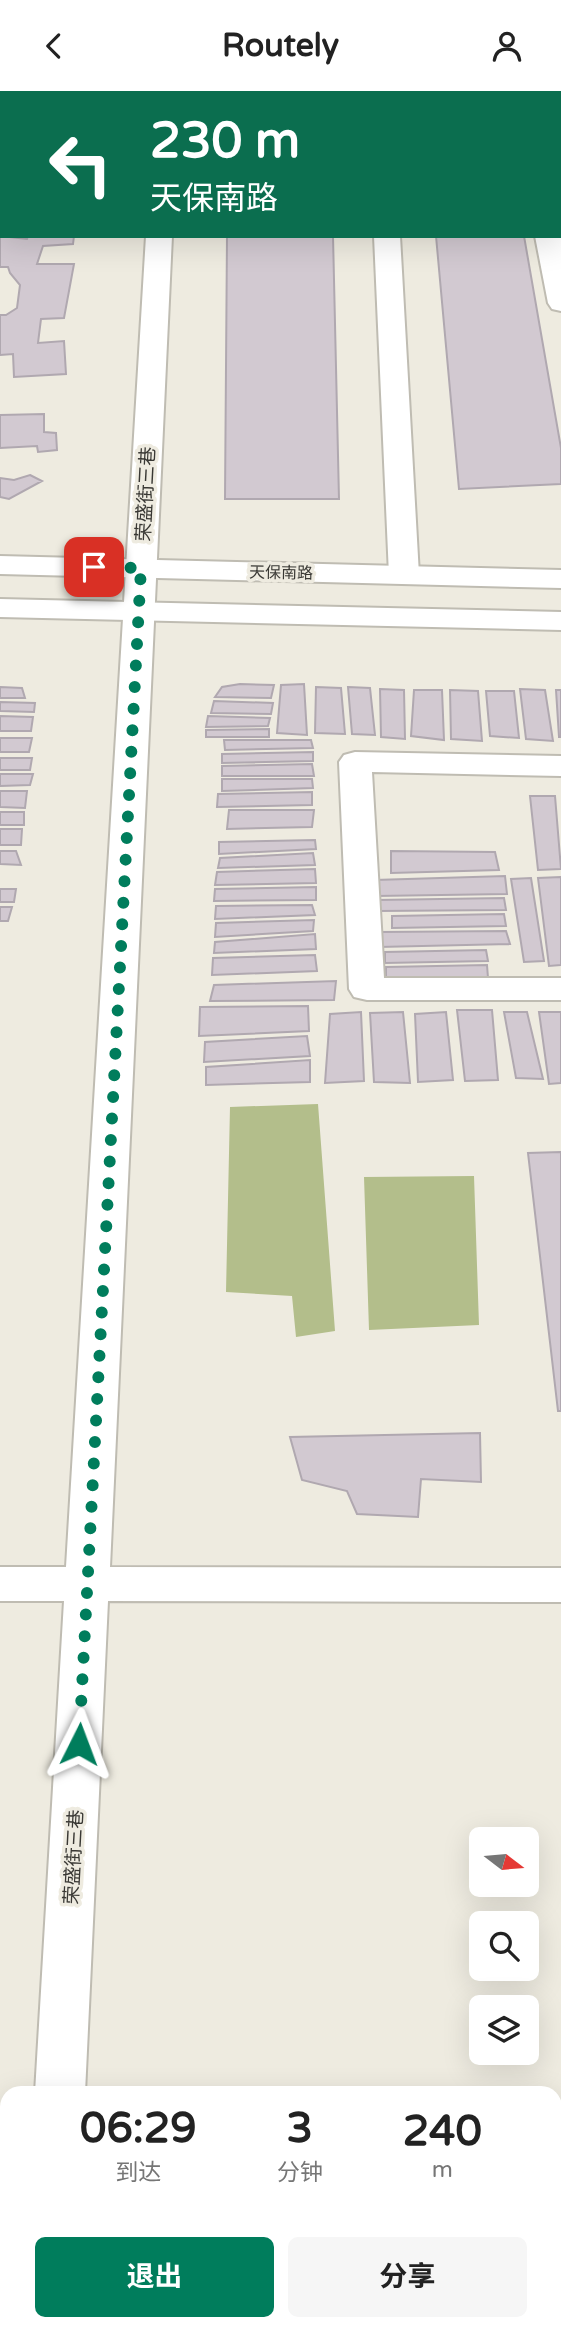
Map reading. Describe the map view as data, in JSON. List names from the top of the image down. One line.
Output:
{"streets":{"street":["荣盛街三巷","天保南路"]},"crossings":[["荣盛街三巷","天保南路"]],"north":"right","page":{"header":"Routely","turn":["230 m","天保南路"],"eta":["06:29","到达","3","分钟","240","m"],"buttons":["退出","分享"]}}
